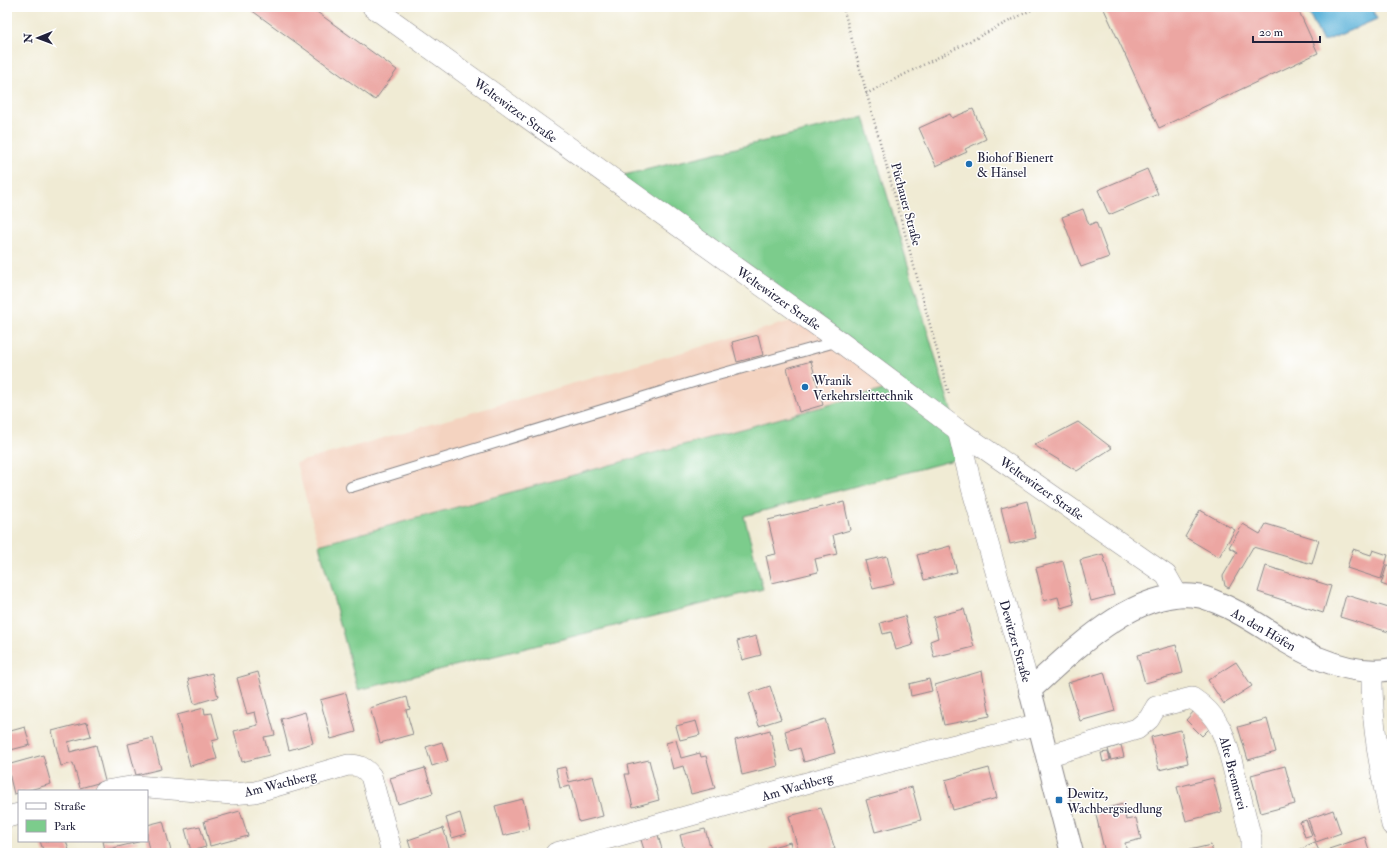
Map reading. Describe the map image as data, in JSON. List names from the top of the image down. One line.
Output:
{"streets":{"street":["Weltewitzer Straße","An den Höfen","Dewitzer Straße","Alte Brennerei","Am Wachberg"],"path":["Püchauer Straße"]},"crossings":[["Weltewitzer Straße","An den Höfen"],["Weltewitzer Straße","Dewitzer Straße"],["An den Höfen","Dewitzer Straße"],["Dewitzer Straße","Alte Brennerei"],["Dewitzer Straße","Am Wachberg"]],"places":{"other":["Biohof Bienert & Hänsel","Wranik Verkehrsleittechnik"],"transit":["Dewitz, Wachbergsiedlung"]},"legend":["Straße","Park"],"scale_bar":"20 m","north":"left"}
